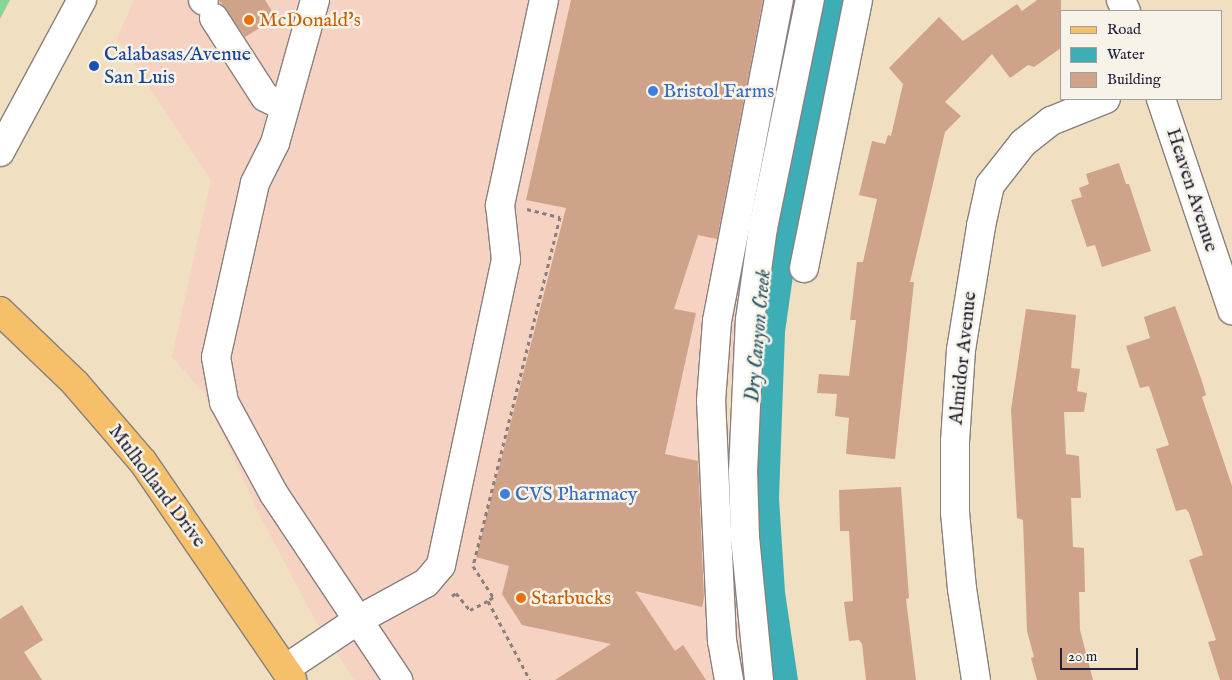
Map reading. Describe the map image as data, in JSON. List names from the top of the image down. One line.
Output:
{"streets":{"main road":["Mulholland Drive"],"street":["Heaven Avenue","Almidor Avenue"]},"water":["Dry Canyon Creek"],"places":["McDonald's","Calabasas/Avenue San Luis","Bristol Farms","CVS Pharmacy","Starbucks"],"legend":["Road","Water","Building"],"scale_bar":"20 m"}
